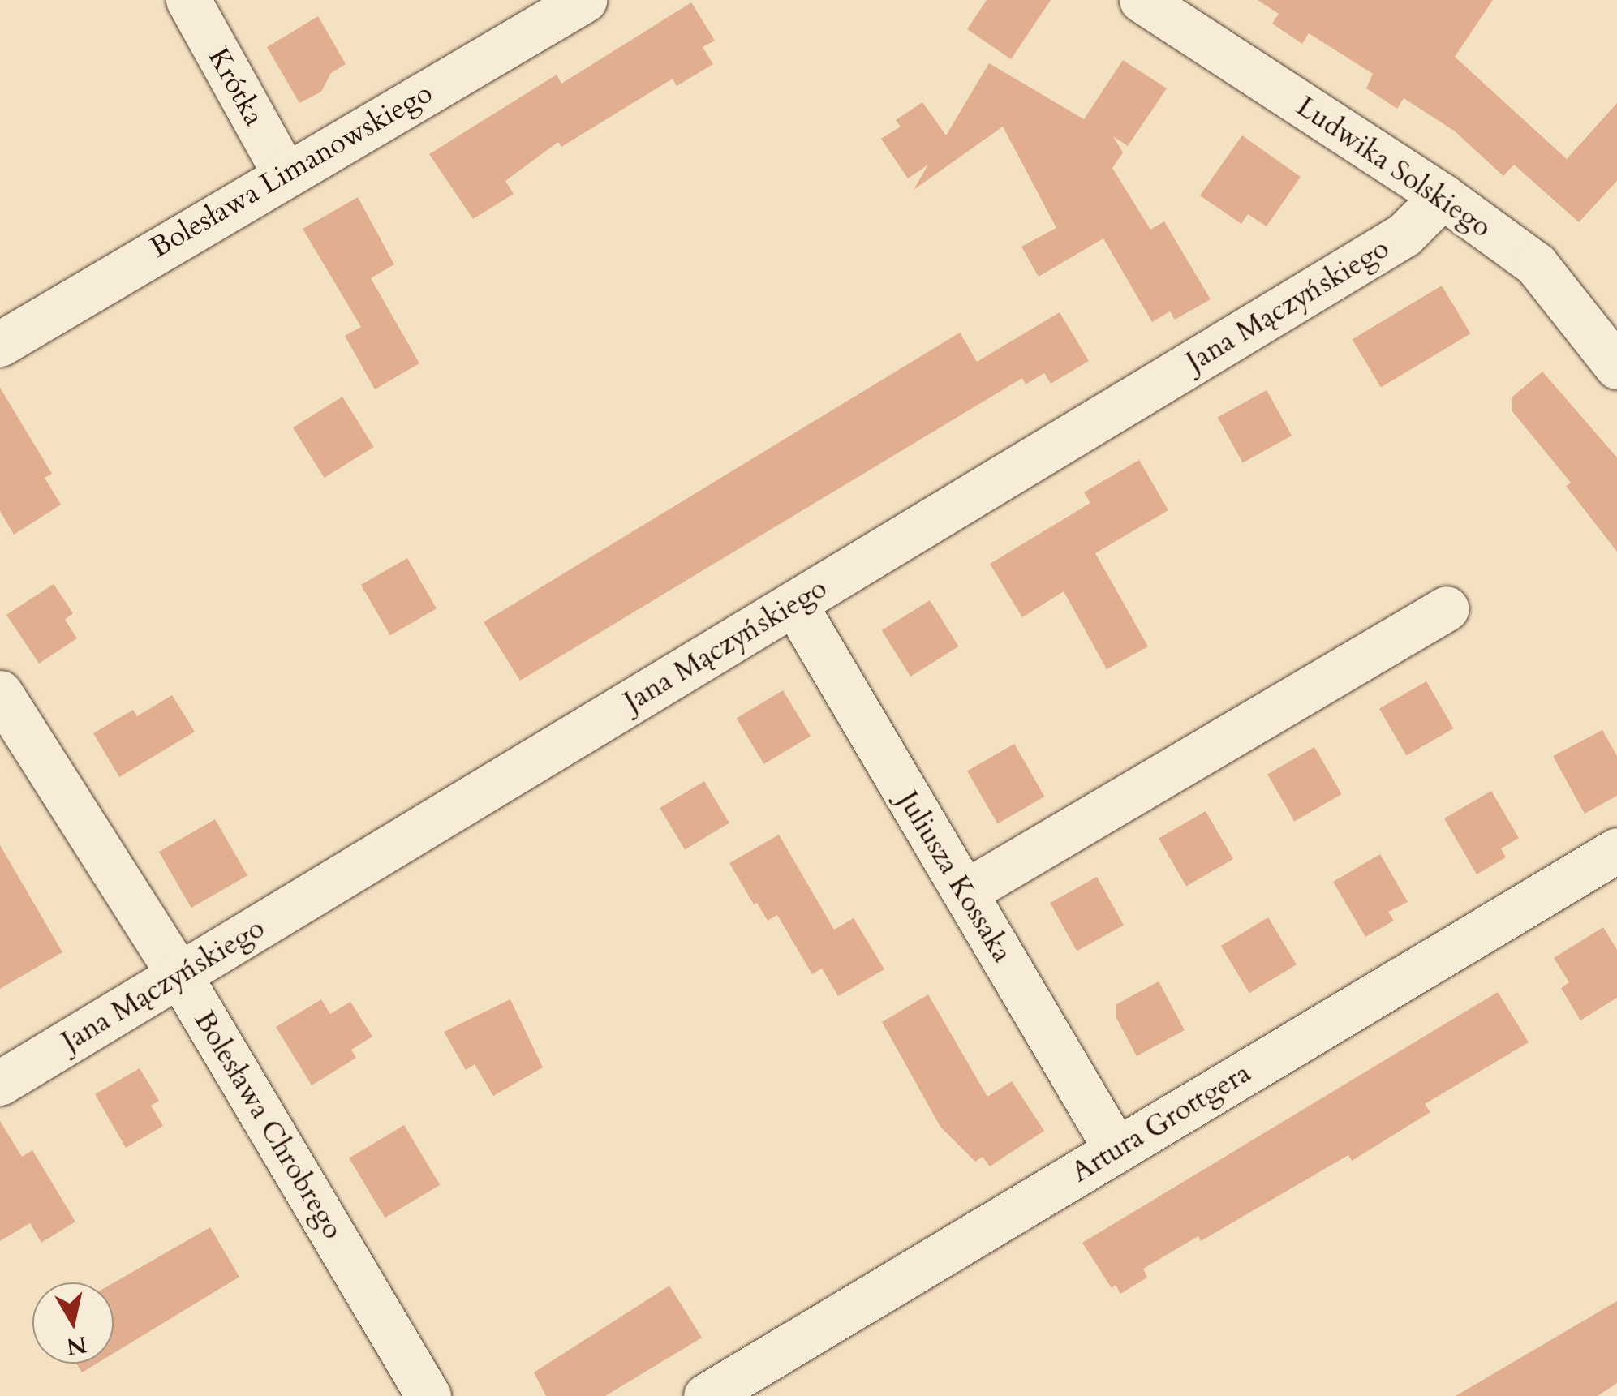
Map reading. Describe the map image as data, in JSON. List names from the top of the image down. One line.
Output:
{"streets":{"street":["Krótka","Ludwika Solskiego","Bolesława Limanowskiego","Jana Mączyńskiego","Juliusza Kossaka","Artura Grottgera","Bolesława Chrobrego"]},"crossings":[["Krótka","Bolesława Limanowskiego"],["Ludwika Solskiego","Jana Mączyńskiego"],["Jana Mączyńskiego","Juliusza Kossaka"],["Jana Mączyńskiego","Bolesława Chrobrego"],["Juliusza Kossaka","Artura Grottgera"]],"north":"bottom"}
